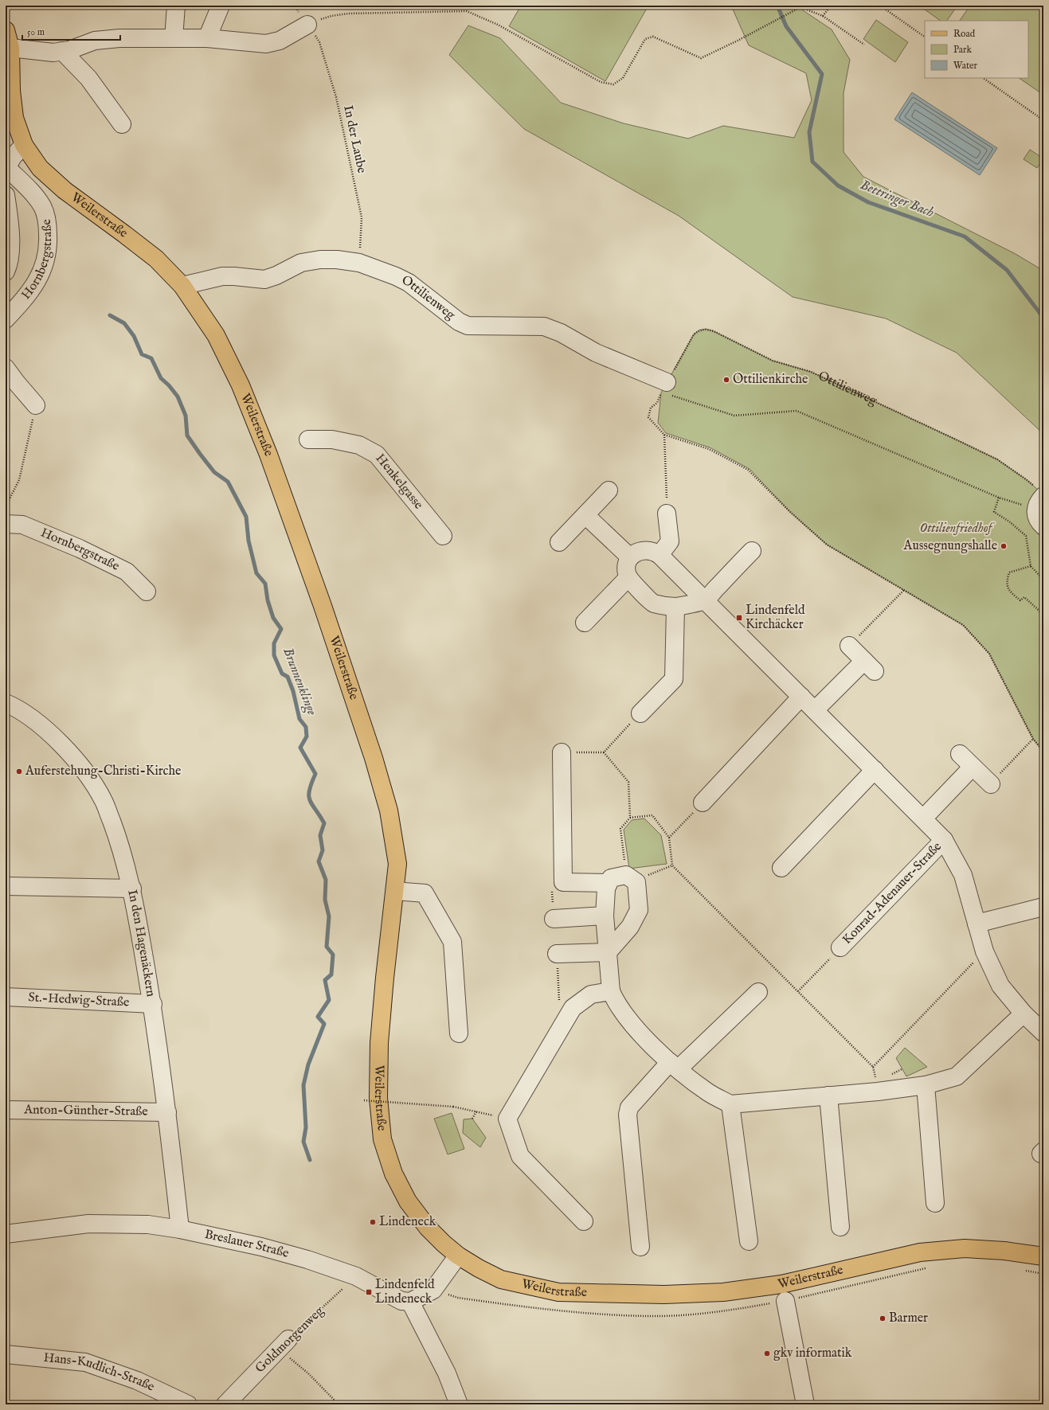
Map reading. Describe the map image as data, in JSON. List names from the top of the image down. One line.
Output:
{"streets":{"main road":["Weilerstraße"],"street":["Hornbergstraße","Ottilienweg","Henkelgasse","Konrad-Adenauer-Straße","In den Hagenäckern","St.-Hedwig-Straße","Anton-Günther-Straße","Breslauer Straße","Goldmorgenweg","Hans-Kudlich-Straße"],"path":["In der Laube"]},"crossings":[["In der Laube","Ottilienweg"],["Weilerstraße","Ottilienweg"],["In den Hagenäckern","St.-Hedwig-Straße"],["In den Hagenäckern","Anton-Günther-Straße"],["In den Hagenäckern","Breslauer Straße"],["Breslauer Straße","Goldmorgenweg"]],"water":["Bettringer Bach","Brunnenklinge"],"parks":["Ottilienfriedhof"],"places":{"other":["Ottilienkirche","Aussegnungshalle","Auferstehung-Christi-Kirche","Lindeneck","Barmer","gkv informatik"],"transit":["Lindenfeld Kirchäcker","Lindenfeld Lindeneck"]},"legend":["Road","Park","Water"],"scale_bar":"50 m"}
